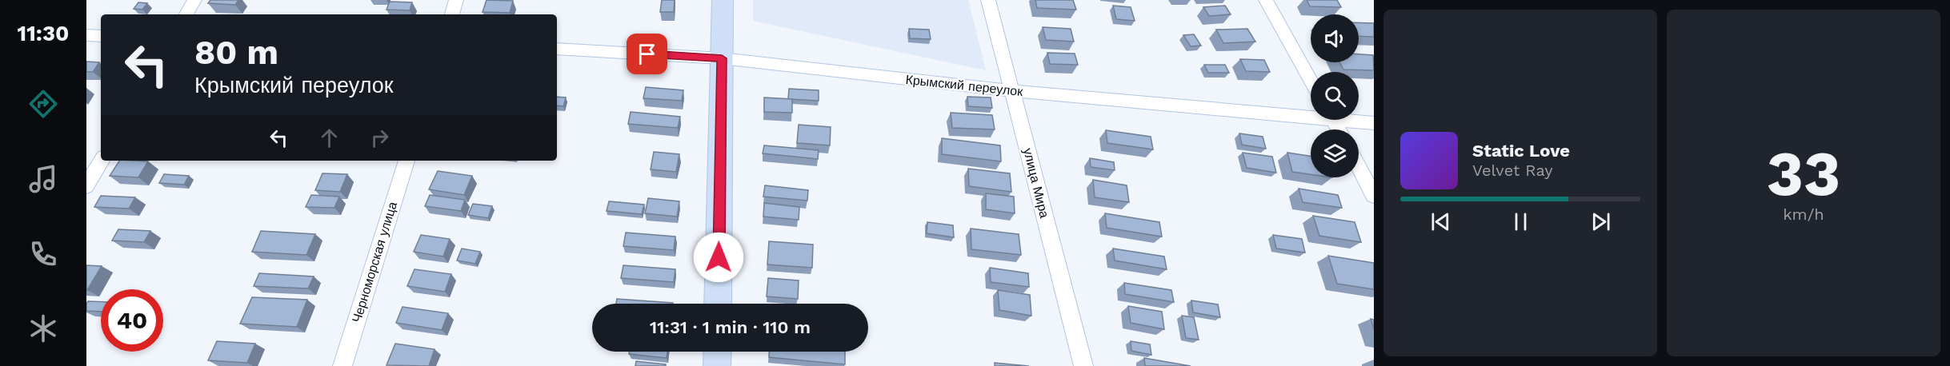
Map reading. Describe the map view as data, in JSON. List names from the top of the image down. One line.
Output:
{"streets":{"street":["Крымский переулок","улица Мира","Черноморская улица"]},"crossings":[["Крымский переулок","улица Мира"]],"page":{"tabs":"11:30","tile":["33","km/h"],"turn":["80 m","Крымский переулок"],"song":["Static Love","Velvet Ray"],"limit":"40","trip":"11:31 · 1 min · 110 m"}}
